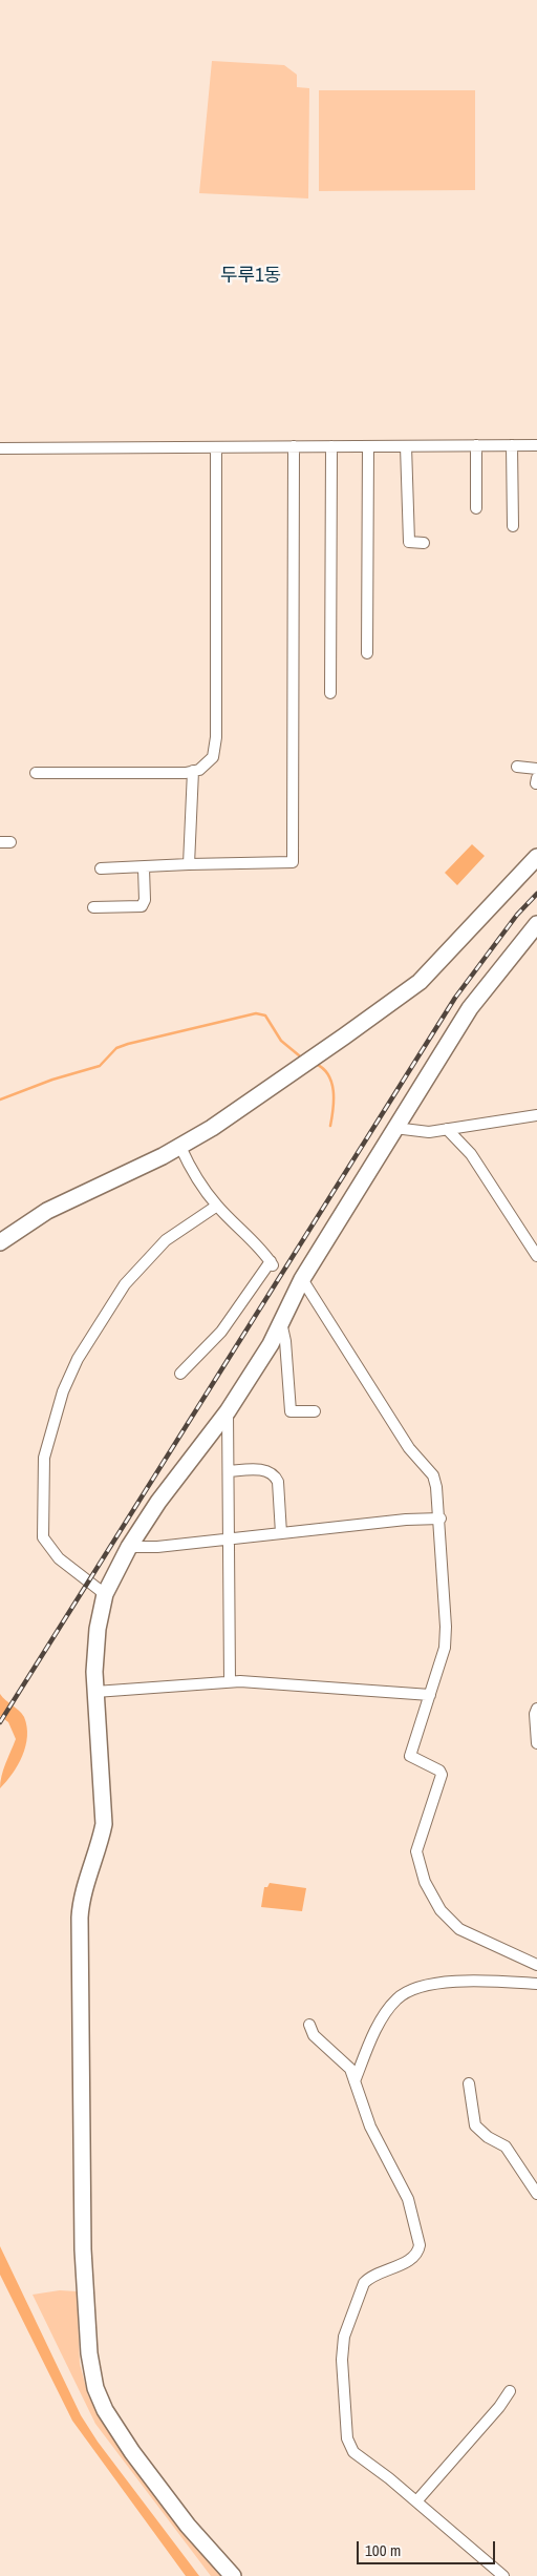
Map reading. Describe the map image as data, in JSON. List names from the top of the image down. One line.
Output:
{"districts":["두루1동"],"scale_bar":"100 m"}
